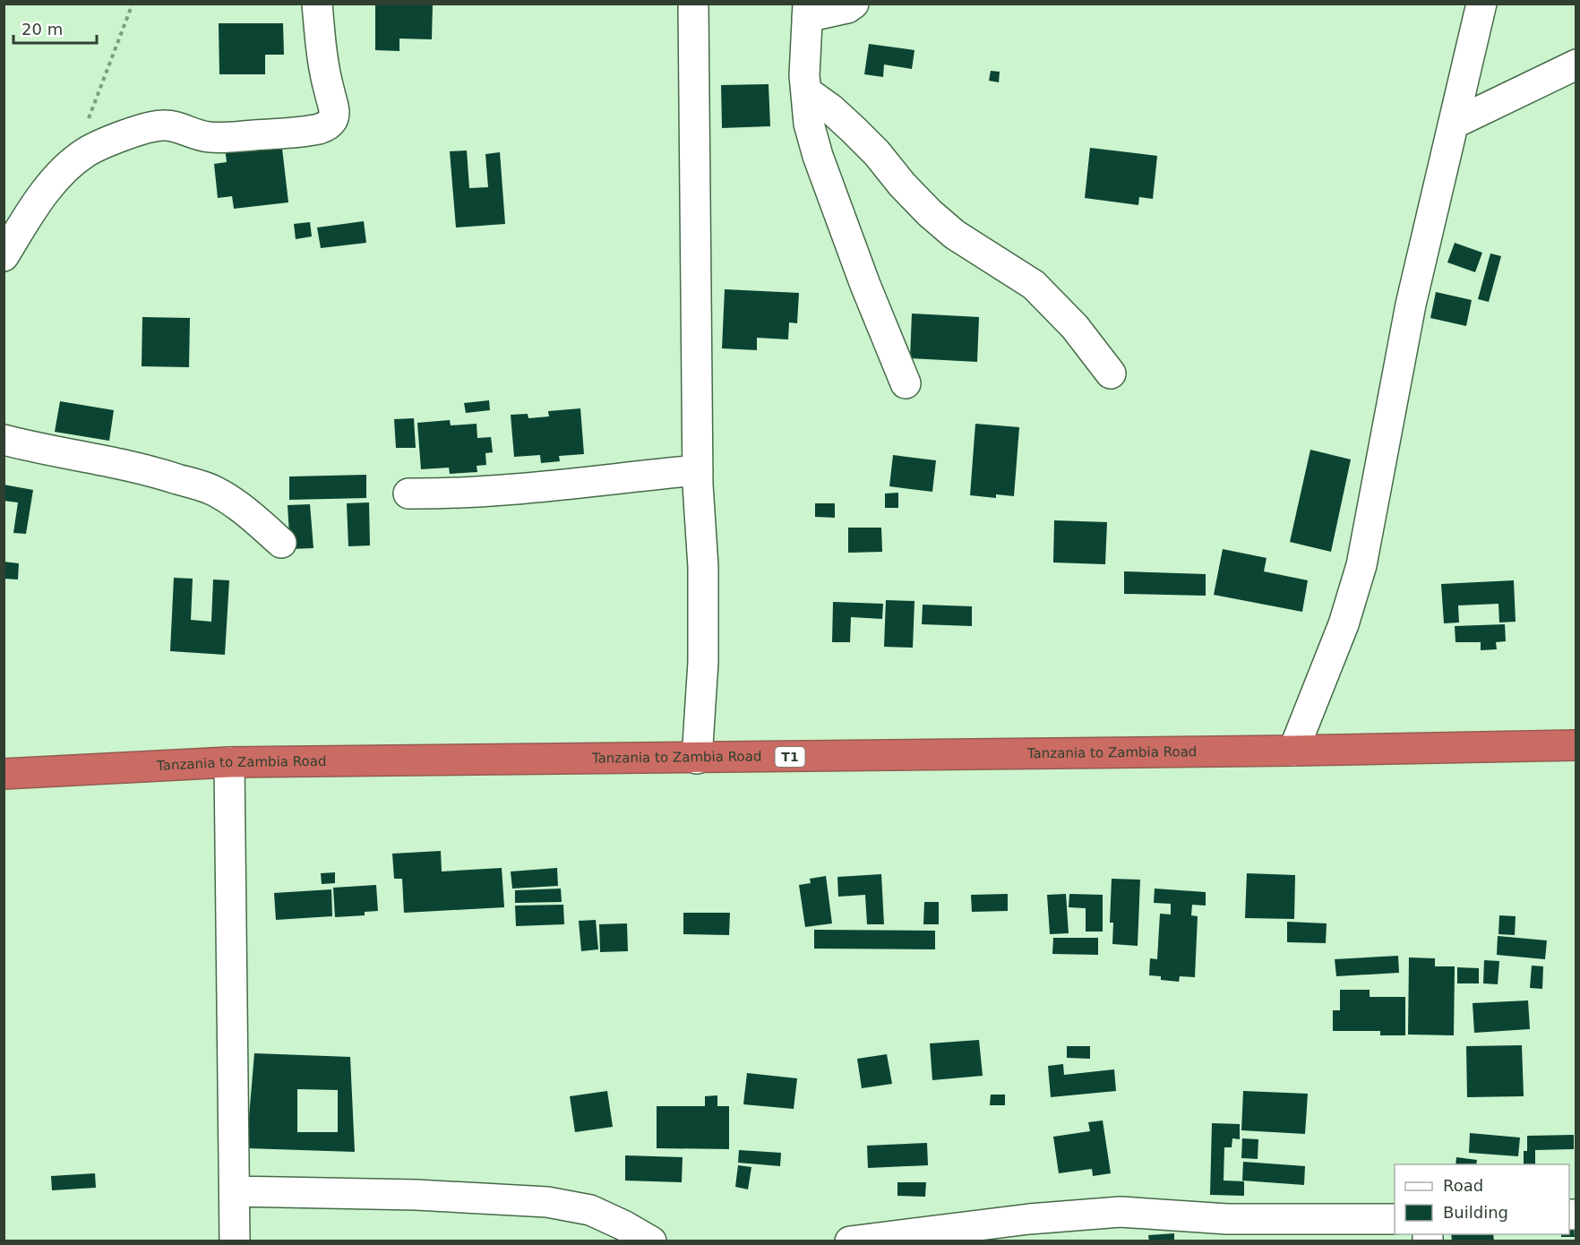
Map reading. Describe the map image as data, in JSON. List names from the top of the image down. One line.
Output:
{"streets":{"highway":["Tanzania to Zambia Road","T1"]},"legend":["Road","Building"],"scale_bar":"20 m"}
